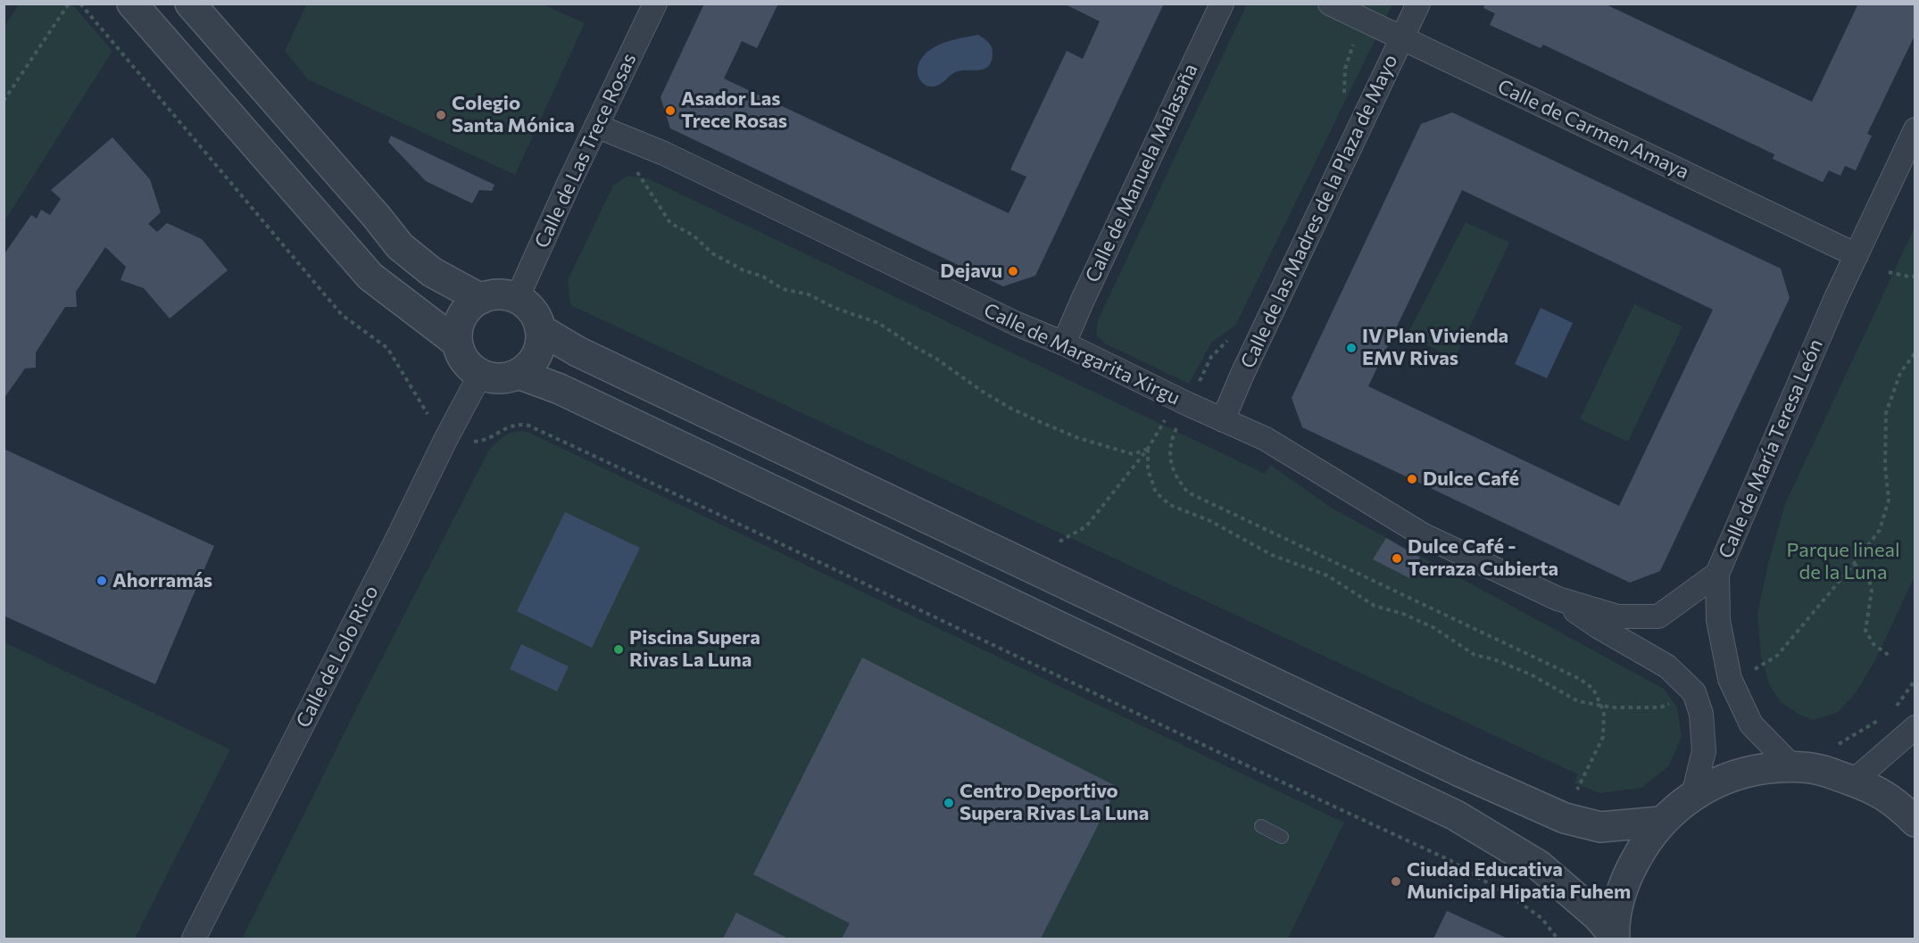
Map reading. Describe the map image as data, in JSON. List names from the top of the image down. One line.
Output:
{"streets":{"street":["Calle de Carmen Amaya","Calle de Las Trece Rosas","Calle de Manuela Malasaña","Calle de las Madres de la Plaza de Mayo","Calle de Margarita Xirgu","Calle de María Teresa León","Calle de Lolo Rico"]},"crossings":[["Calle de Carmen Amaya","Calle de las Madres de la Plaza de Mayo"],["Calle de Carmen Amaya","Calle de María Teresa León"],["Calle de Las Trece Rosas","Calle de Margarita Xirgu"],["Calle de Las Trece Rosas","Calle de Lolo Rico"],["Calle de Manuela Malasaña","Calle de Margarita Xirgu"],["Calle de las Madres de la Plaza de Mayo","Calle de Margarita Xirgu"],["Calle de Margarita Xirgu","Calle de María Teresa León"]],"parks":["Parque lineal de la Luna"],"places":["Asador Las Trece Rosas","Colegio Santa Mónica","Dejavu","IV Plan Vivienda EMV Rivas","Dulce Café","Dulce Café - Terraza Cubierta","Ahorramás","Piscina Supera Rivas La Luna","Centro Deportivo Supera Rivas La Luna","Ciudad Educativa Municipal Hipatia Fuhem"]}
